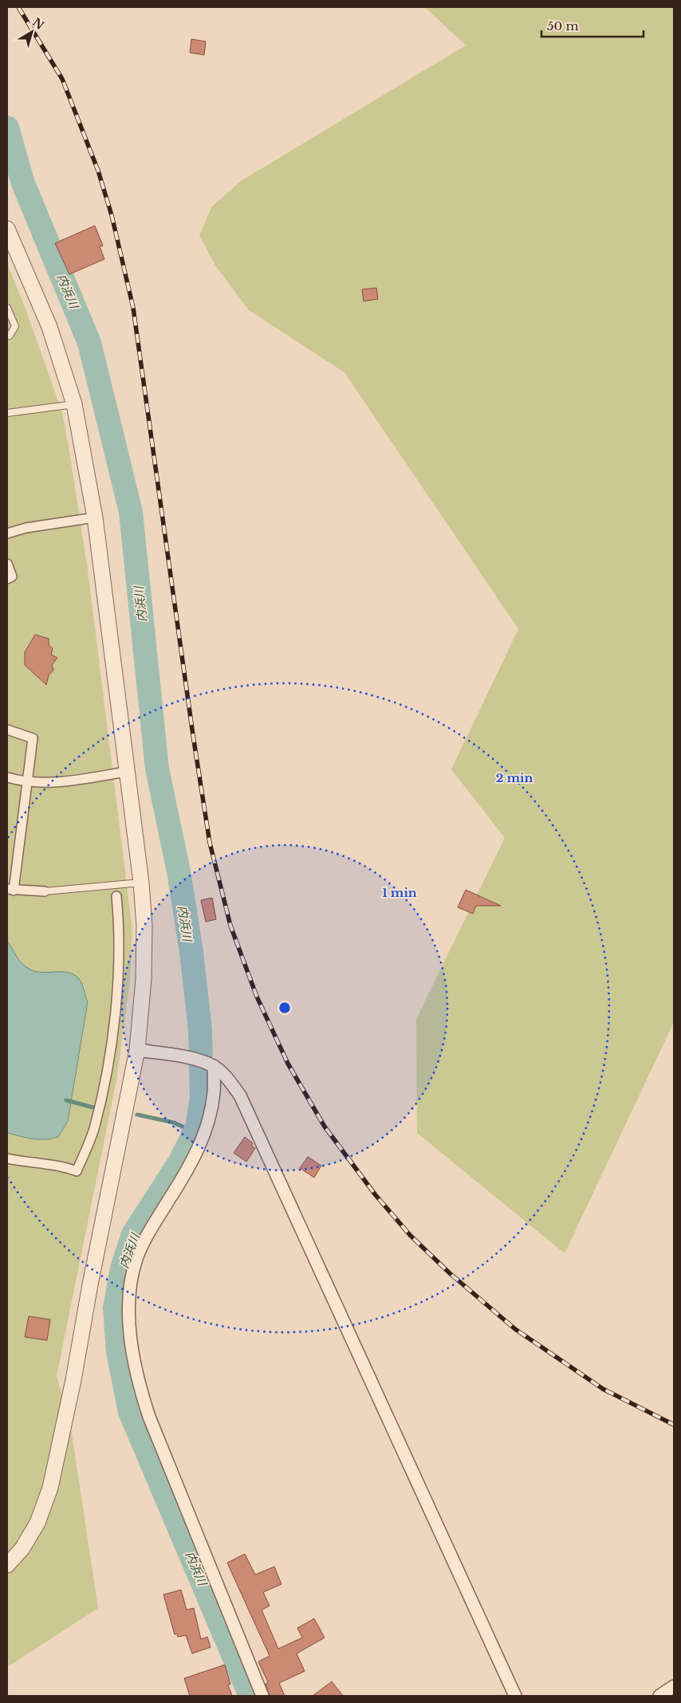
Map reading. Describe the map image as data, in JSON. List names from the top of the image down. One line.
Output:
{"water":["内浜川"],"scale_bar":"50 m","north":"top right","rings":["2 min","1 min"]}
